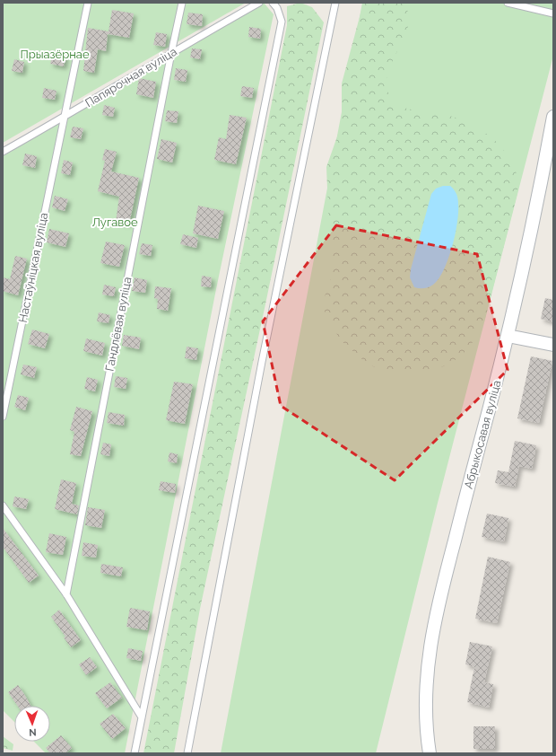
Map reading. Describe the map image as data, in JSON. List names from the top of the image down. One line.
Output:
{"streets":{"street":["Абрыкосавая вуліца"],"lane":["Папярочная вуліца","Настаўніцкая вуліца","Гандлёвая вуліца"]},"crossings":[["Папярочная вуліца","Настаўніцкая вуліца"],["Папярочная вуліца","Гандлёвая вуліца"]],"parks":["Прыазёрнае","Лугавое"],"north":"bottom"}
